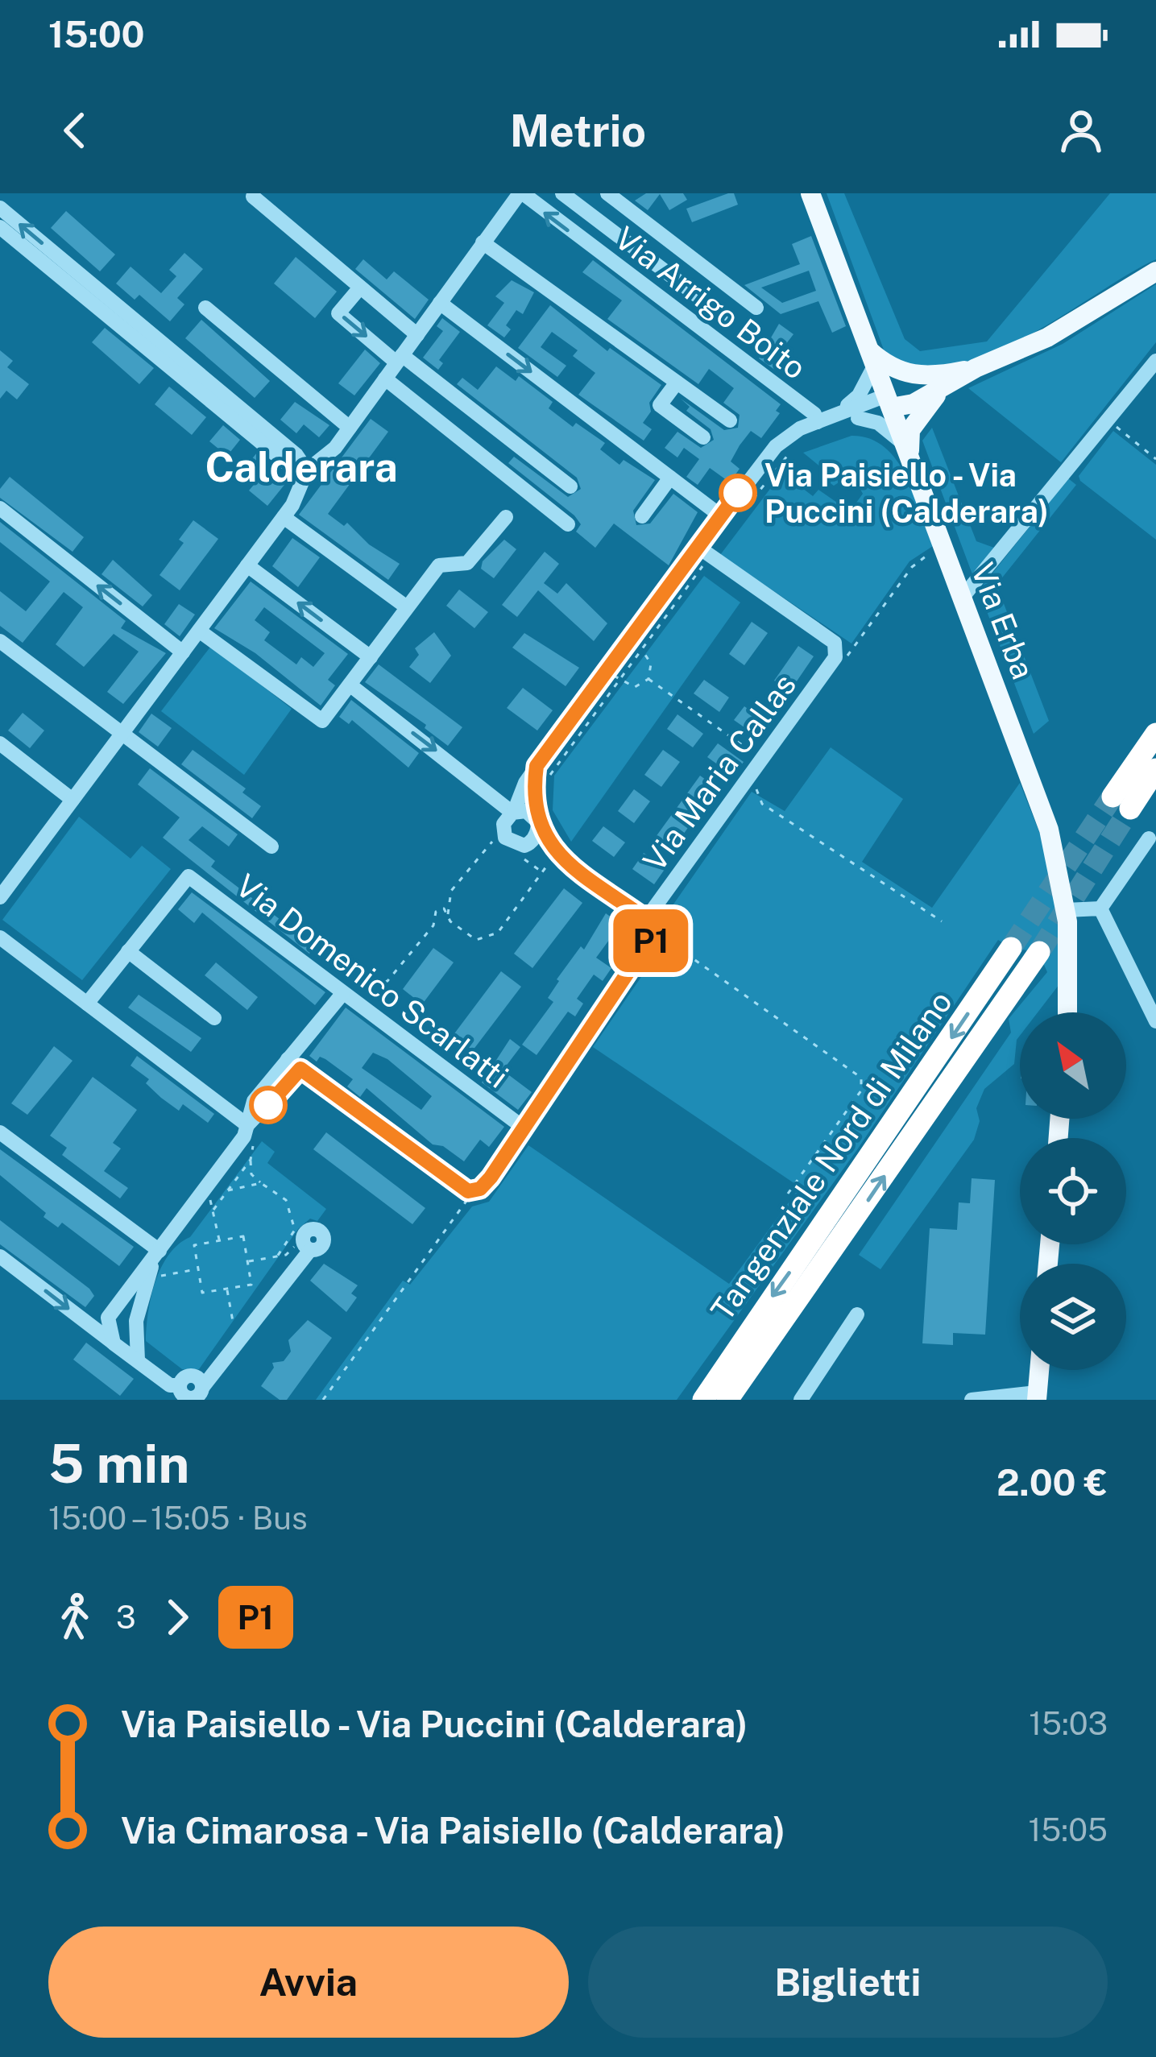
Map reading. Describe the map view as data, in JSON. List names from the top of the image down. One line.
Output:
{"streets":{"highway":["Tangenziale Nord di Milano"],"main road":["Via Erba"],"street":["Via Arrigo Boito","Via Maria Callas","Via Domenico Scarlatti"]},"crossings":[["Via Maria Callas","Via Domenico Scarlatti"]],"districts":["Calderara"],"places":["Via Paisiello - Via Puccini (Calderara)"],"lines":["bus line P1"],"north":"top left","page":{"status":"15:00","header":"Metrio","on_map":"P1","heading":["5 min","15:00 – 15:05 · Bus","2.00 €"],"legs":["3","P1"],"list":[{"name":"Via Paisiello - Via Puccini (Calderara)","value":"15:03"},{"name":"Via Cimarosa - Via PaisieIIo (Calderara)","value":"15:05"}],"buttons":["Avvia","Biglietti"]}}
